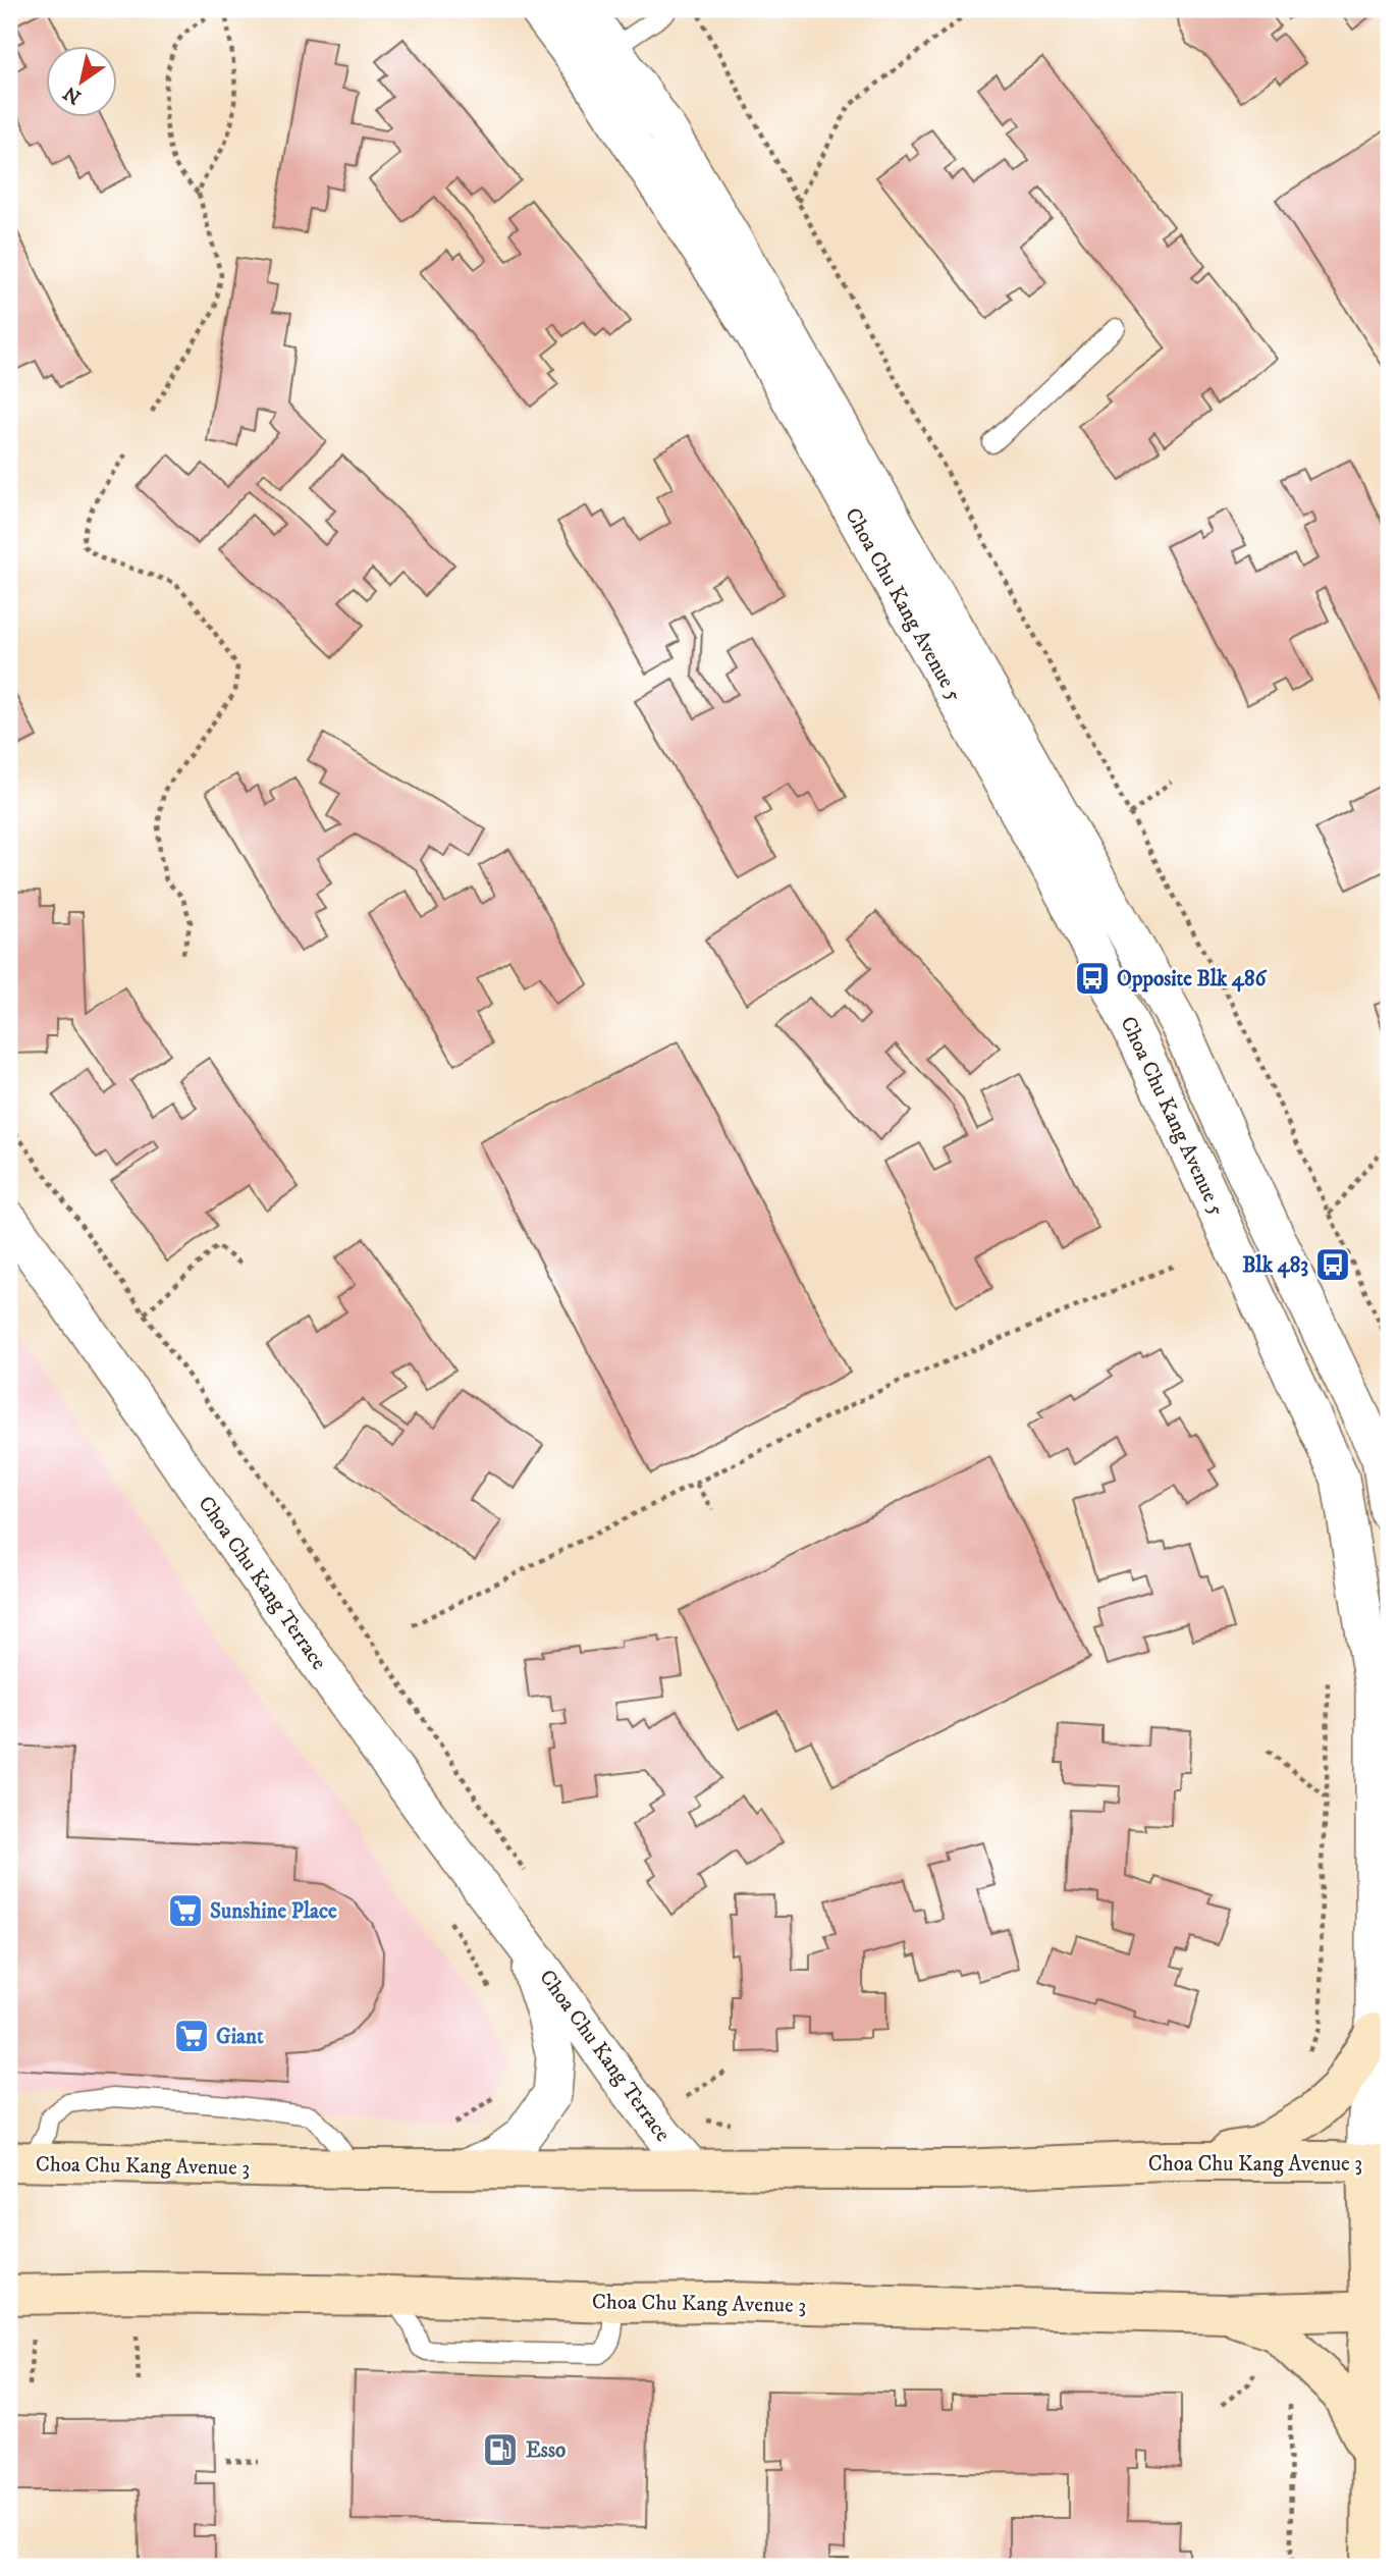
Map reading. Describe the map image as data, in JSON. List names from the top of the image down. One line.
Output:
{"streets":{"street":["Choa Chu Kang Avenue 5","Choa Chu Kang Terrace","Choa Chu Kang Avenue 3"]},"crossings":[["Choa Chu Kang Avenue 5","Choa Chu Kang Avenue 3"],["Choa Chu Kang Terrace","Choa Chu Kang Avenue 3"]],"places":{"bus stop":["Opposite Blk 486","Blk 483"],"supermarket":["Sunshine Place","Giant"],"fuel station":["Esso"]},"north":"bottom left"}
